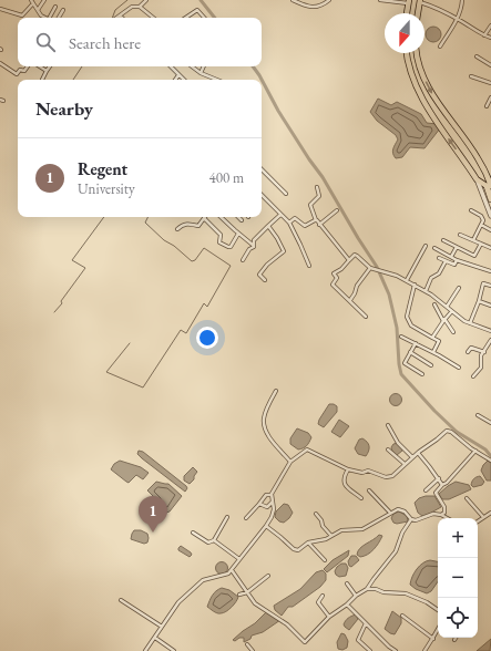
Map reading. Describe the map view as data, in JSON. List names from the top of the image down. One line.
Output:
{"north":"bottom","page":{"search":"Search here","heading":"Nearby","list":[{"mark":"1","name":"Regent","note":"University","value":"400 m"}],"pins":"1","map_buttons":["+","−"]}}
